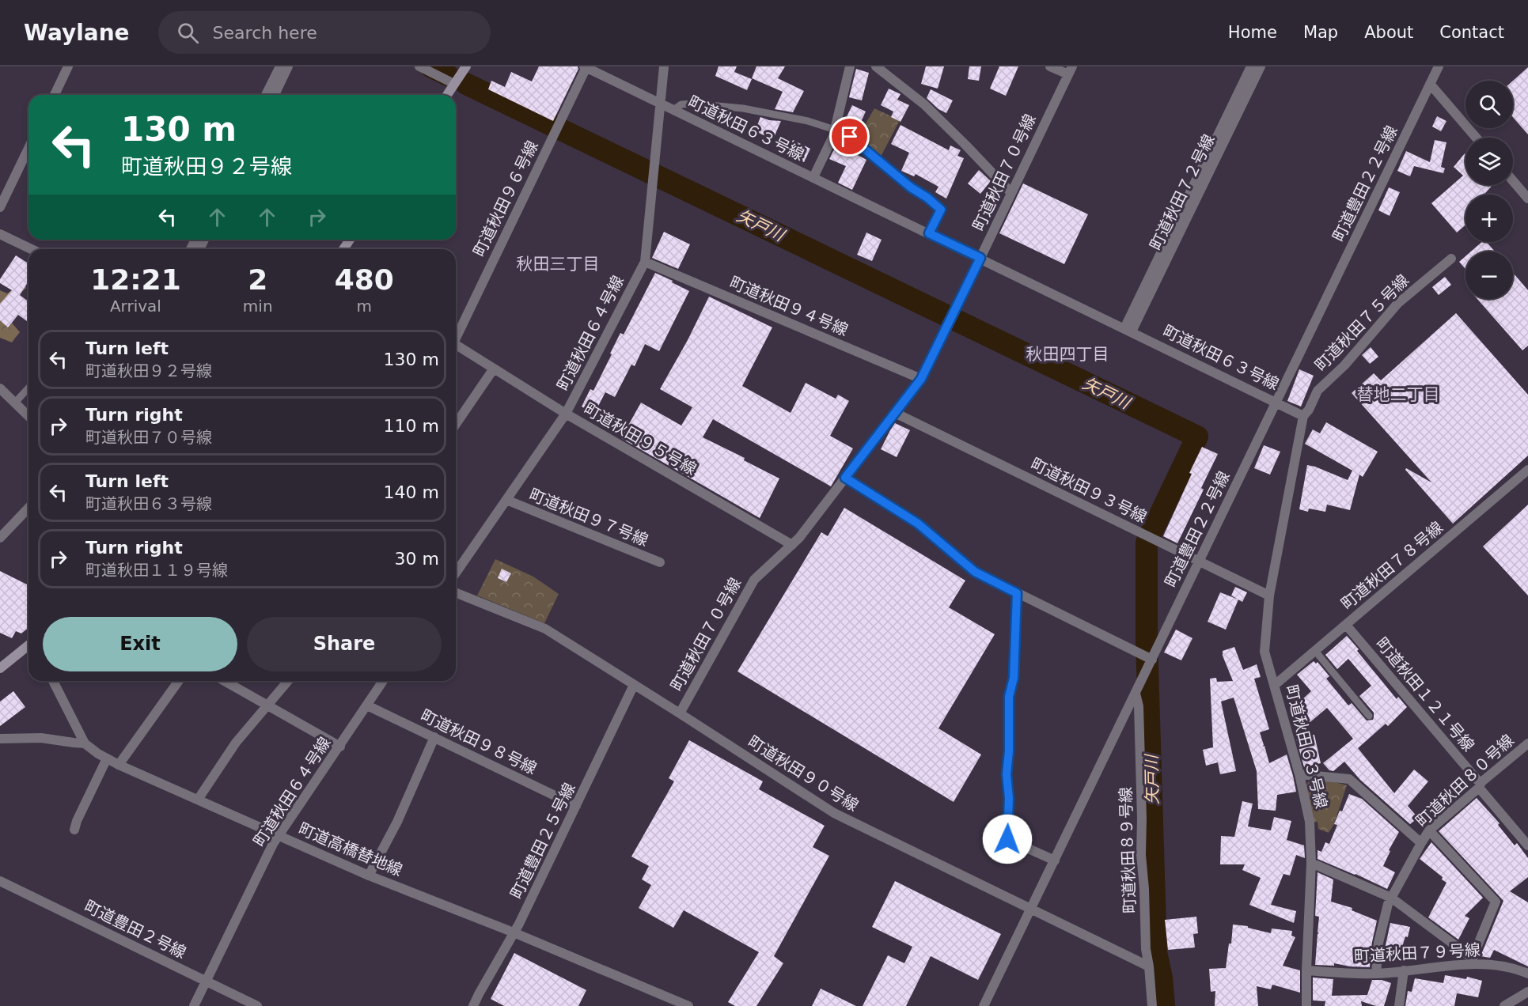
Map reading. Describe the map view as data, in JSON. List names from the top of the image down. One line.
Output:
{"streets":{"street":["町道秋田６３号線","町道秋田７０号線","町道豊田２２号線","町道秋田７２号線","町道秋田９６号線","町道秋田９４号線","町道秋田７５号線","町道秋田６４号線","町道秋田９５号線","町道秋田９３号線","町道秋田９７号線","町道秋田７８号線","町道秋田１２１号線","町道秋田９８号線","町道秋田９０号線","町道秋田８０号線","町道豊田２５号線","町道高橋替地線","町道秋田８９号線","町道豊田２号線","町道秋田７９号線"]},"crossings":[["町道秋田６３号線","町道秋田７０号線"],["町道秋田６３号線","町道豊田２２号線"],["町道秋田６３号線","町道秋田７２号線"],["町道秋田６３号線","町道秋田９６号線"],["町道秋田６３号線","町道秋田７５号線"],["町道秋田６３号線","町道秋田６４号線"],["町道秋田６３号線","町道秋田９３号線"],["町道秋田６３号線","町道秋田７８号線"],["町道秋田６３号線","町道秋田７９号線"],["町道秋田７０号線","町道秋田９４号線"],["町道秋田７０号線","町道秋田９５号線"],["町道秋田７０号線","町道秋田９３号線"],["町道秋田７０号線","町道秋田９０号線"],["町道豊田２２号線","町道秋田９３号線"],["町道豊田２２号線","町道秋田９０号線"],["町道豊田２２号線","町道秋田８９号線"],["町道秋田９４号線","町道秋田６４号線"],["町道秋田６４号線","町道秋田９５号線"],["町道秋田６４号線","町道秋田９７号線"],["町道秋田６４号線","町道秋田９８号線"],["町道秋田６４号線","町道高橋替地線"],["町道秋田６４号線","町道豊田２号線"],["町道秋田７８号線","町道秋田１２１号線"],["町道秋田１２１号線","町道秋田８０号線"],["町道秋田９８号線","町道豊田２５号線"],["町道秋田９０号線","町道豊田２５号線"],["町道秋田９０号線","町道秋田８９号線"],["町道秋田８０号線","町道秋田７９号線"],["町道豊田２５号線","町道高橋替地線"]],"districts":["秋田三丁目","秋田四丁目","替地二丁目"],"water":["矢戸川"],"page":{"header":"Waylane","search":"Search here","nav":["Home","Map","About","Contact"],"map_buttons":["+","−"],"turn":["130 m","町道秋田９２号線"],"eta":["12:21","Arrival","2","min","480","m"],"list":[{"name":"Turn left","note":"町道秋田９２号線","value":"130 m"},{"name":"Turn right","note":"町道秋田７０号線","value":"110 m"},{"name":"Turn left","note":"町道秋田６３号線","value":"140 m"},{"name":"Turn right","note":"町道秋田１１９号線","value":"30 m"}],"buttons":["Exit","Share"]}}
